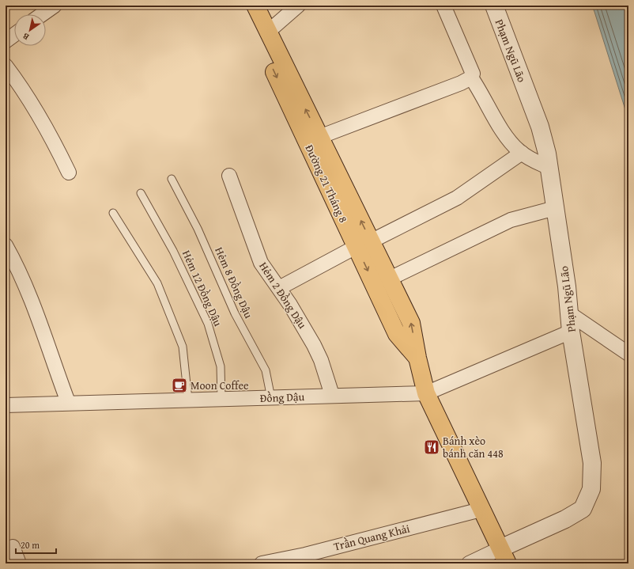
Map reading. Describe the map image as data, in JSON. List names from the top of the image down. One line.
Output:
{"streets":{"main road":["Đường 21 Tháng 8"],"street":["Phạm Ngũ Lão","Hẻm 2 Đồng Dậu","Đồng Dậu","Trần Quang Khải"],"lane":["Hẻm 8 Đồng Dậu","Hẻm 12 Đồng Dậu"]},"crossings":[["Phạm Ngũ Lão","Đường 21 Tháng 8"],["Đường 21 Tháng 8","Đồng Dậu"],["Đường 21 Tháng 8","Trần Quang Khải"],["Hẻm 8 Đồng Dậu","Đồng Dậu"],["Hẻm 12 Đồng Dậu","Đồng Dậu"],["Hẻm 2 Đồng Dậu","Đồng Dậu"]],"places":{"cafe":["Moon Coffee"],"restaurant":["Bánh xèo bánh căn 448"]},"scale_bar":"20 m","north":"bottom left"}
